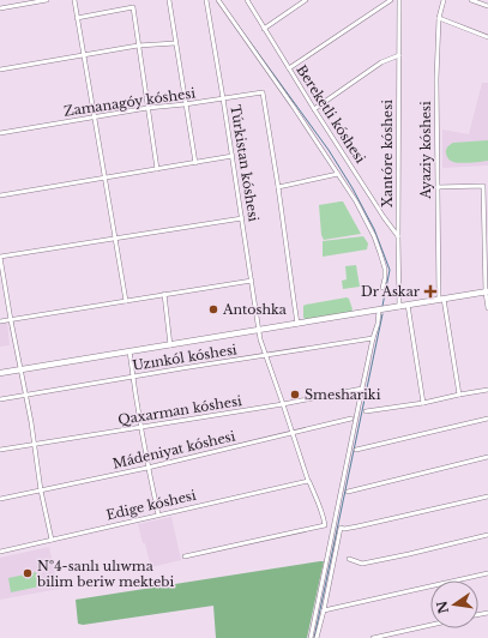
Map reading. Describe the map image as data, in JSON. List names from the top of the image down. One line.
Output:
{"streets":{"street":["Zamanagóy kóshesi","Bereketli kóshesi","Ayaziy kóshesi","Xantóre kóshesi","Túrkistan kóshesi","Uzınkól kóshesi","Qaxarman kóshesi","Mádeniyat kóshesi","Edige kóshesi"]},"crossings":[["Zamanagóy kóshesi","Túrkistan kóshesi"],["Bereketli kóshesi","Xantóre kóshesi"],["Túrkistan kóshesi","Uzınkól kóshesi"],["Túrkistan kóshesi","Qaxarman kóshesi"],["Túrkistan kóshesi","Mádeniyat kóshesi"],["Túrkistan kóshesi","Edige kóshesi"]],"places":{"health":["Dr Askar"],"other":["Antoshka","Smeshariki","№4-sanlı ulıwma bilim beriw mektebi"]},"north":"left"}
